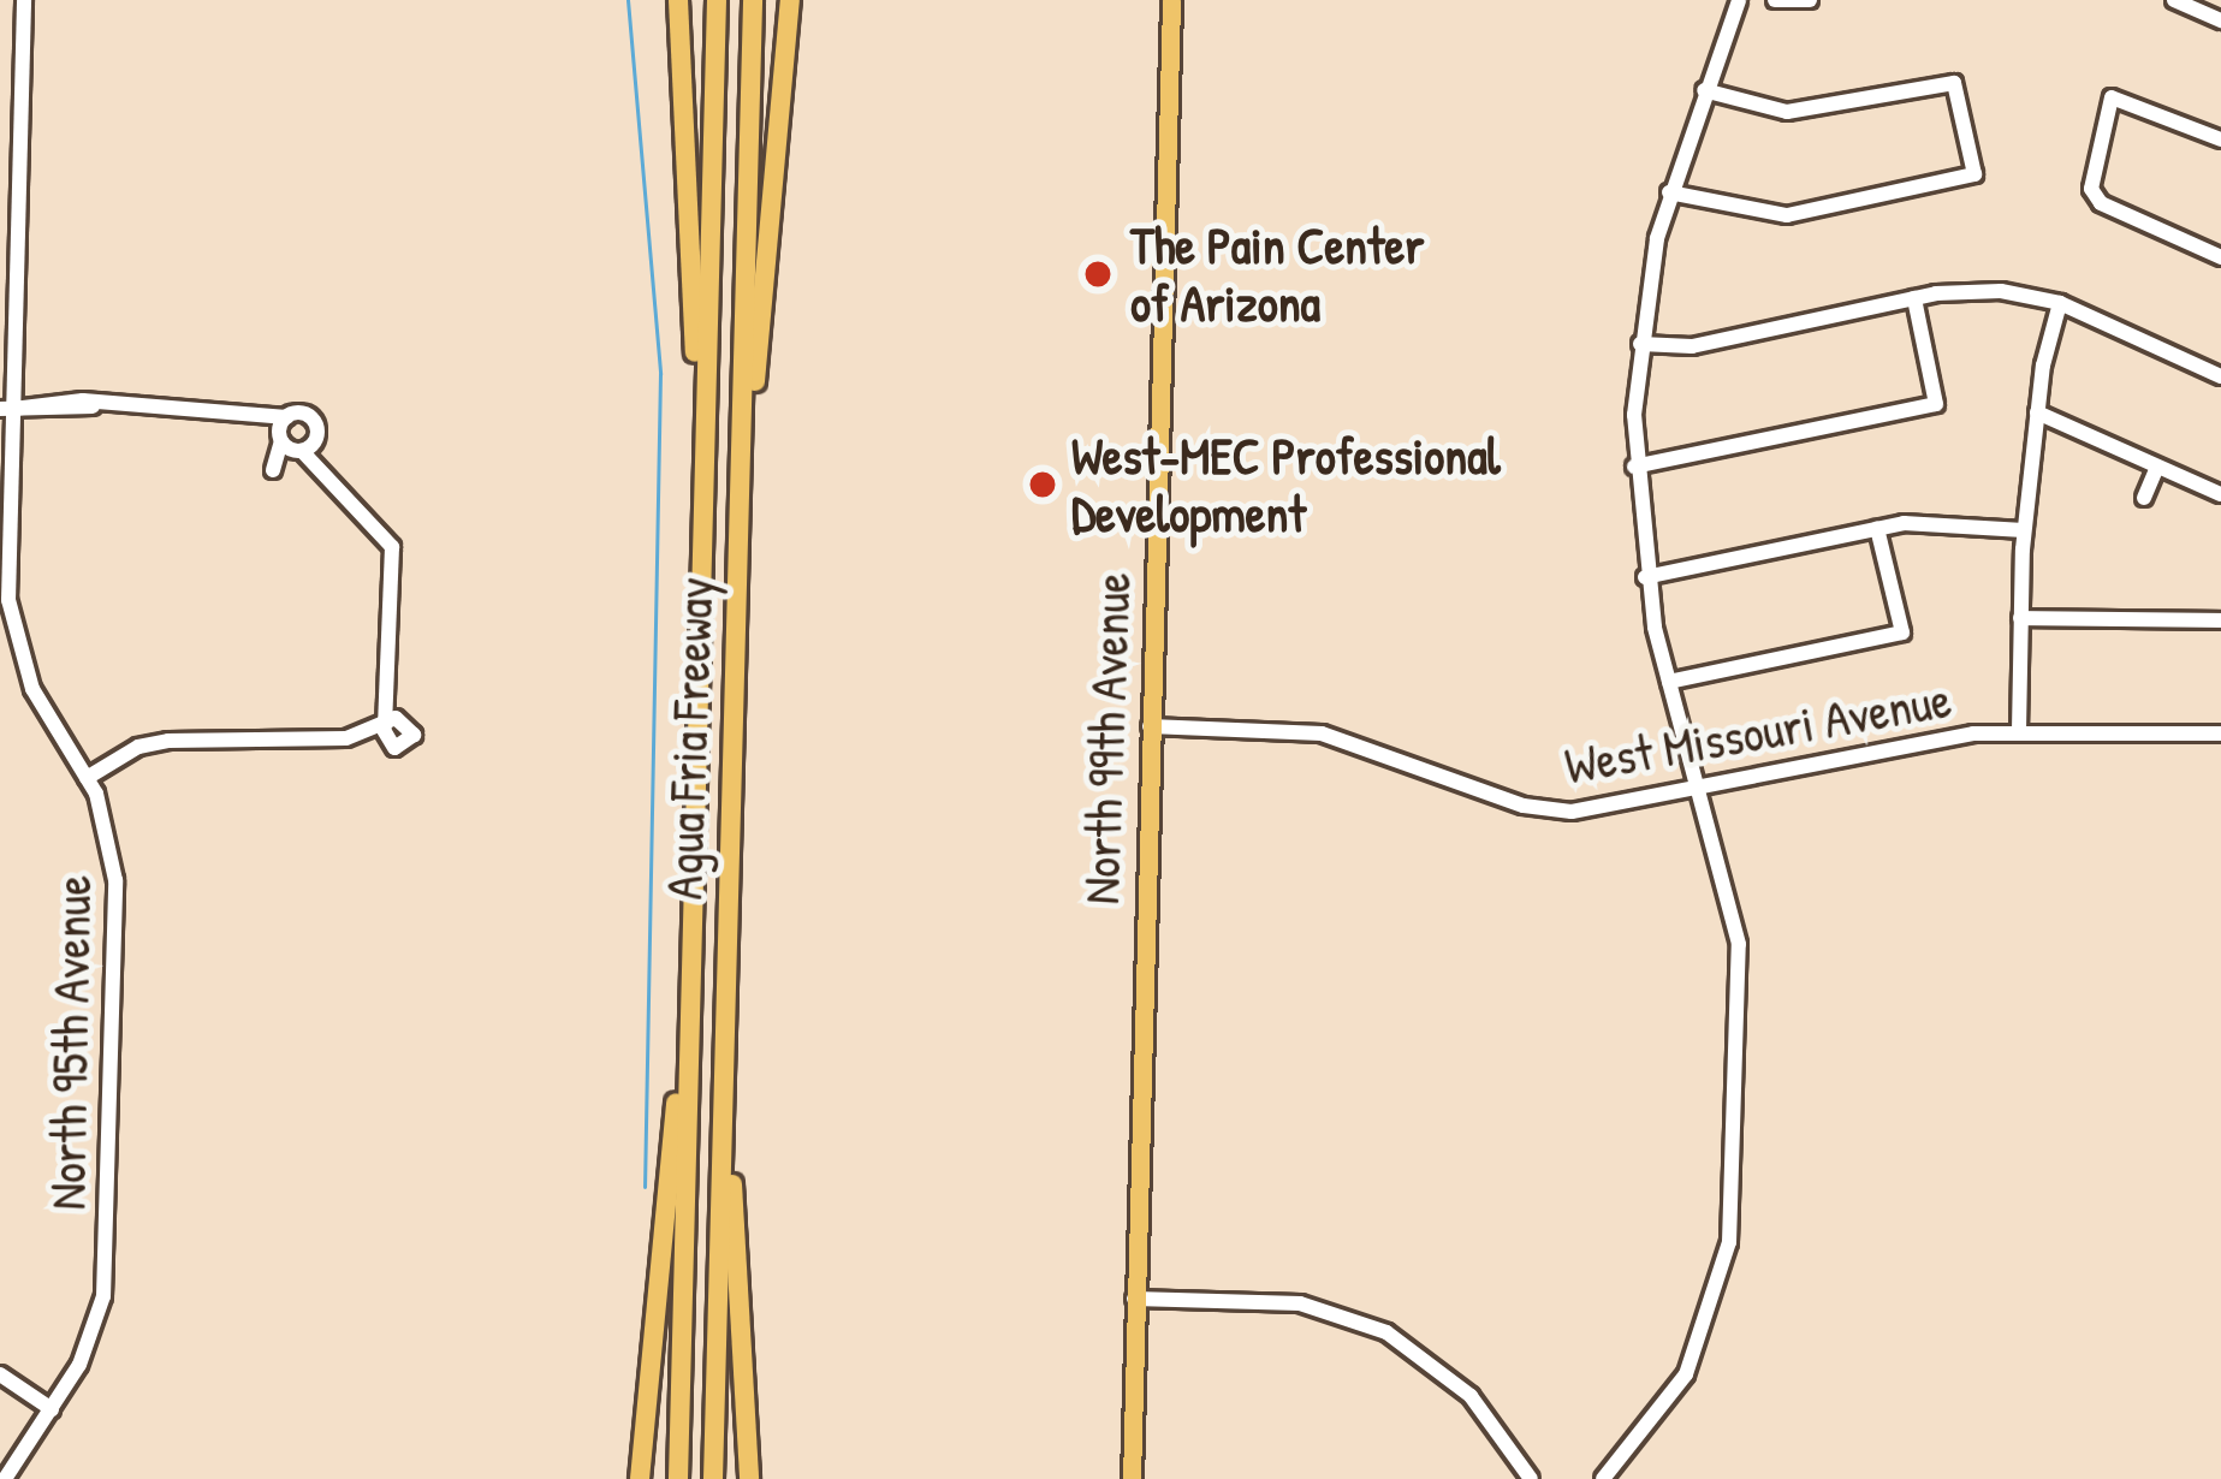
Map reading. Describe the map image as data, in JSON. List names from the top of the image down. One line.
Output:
{"streets":{"highway":["Agua Fria Freeway"],"main road":["North 99th Avenue"],"street":["West Missouri Avenue","North 95th Avenue"]},"crossings":[["West Missouri Avenue","North 99th Avenue"]],"places":["The Pain Center of Arizona","West-MEC Professional Development"]}
